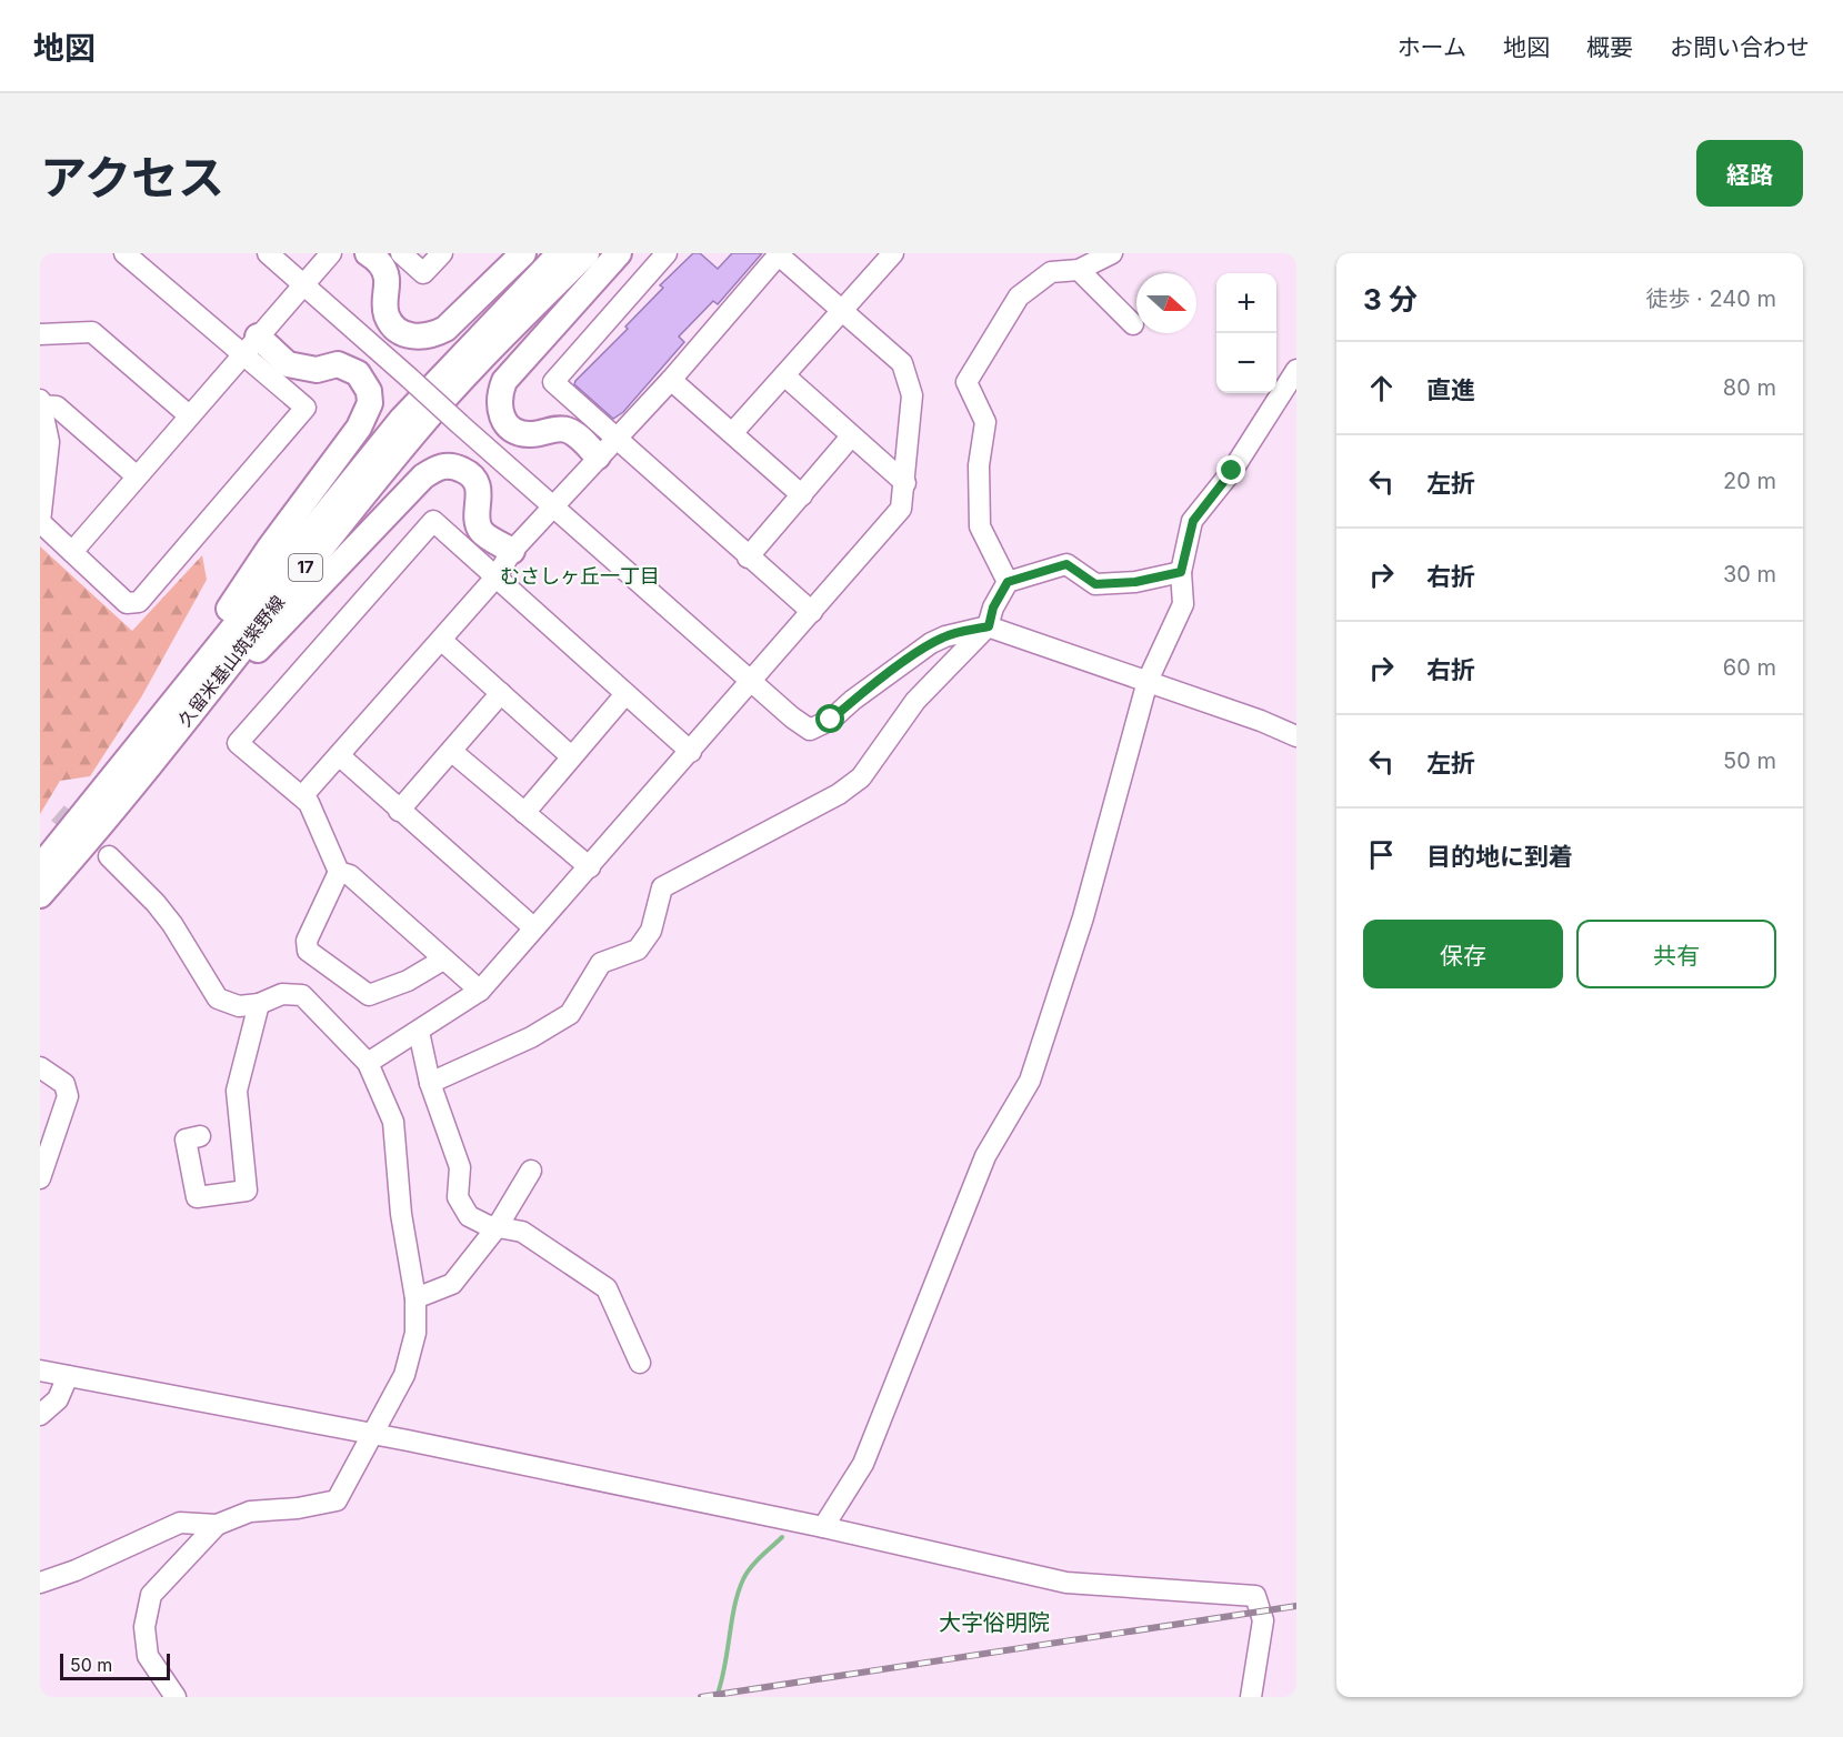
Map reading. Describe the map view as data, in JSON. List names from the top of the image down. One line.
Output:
{"streets":{"main road":["17","久留米基山筑紫野線"]},"districts":["むさしヶ丘一丁目","大字俗明院"],"scale_bar":"50 m","north":"right","page":{"header":"地図","nav":["ホーム","地図","概要","お問い合わせ"],"title":"アクセス","buttons":["経路",["保存","共有"]],"heading":["3 分","徒歩 · 240 m"],"map_buttons":["+","−"],"list":[["直進","80 m"],["左折","20 m"],["右折","30 m"],["右折","60 m"],["左折","50 m"],"目的地に到着"],"scale":"50 m"}}
